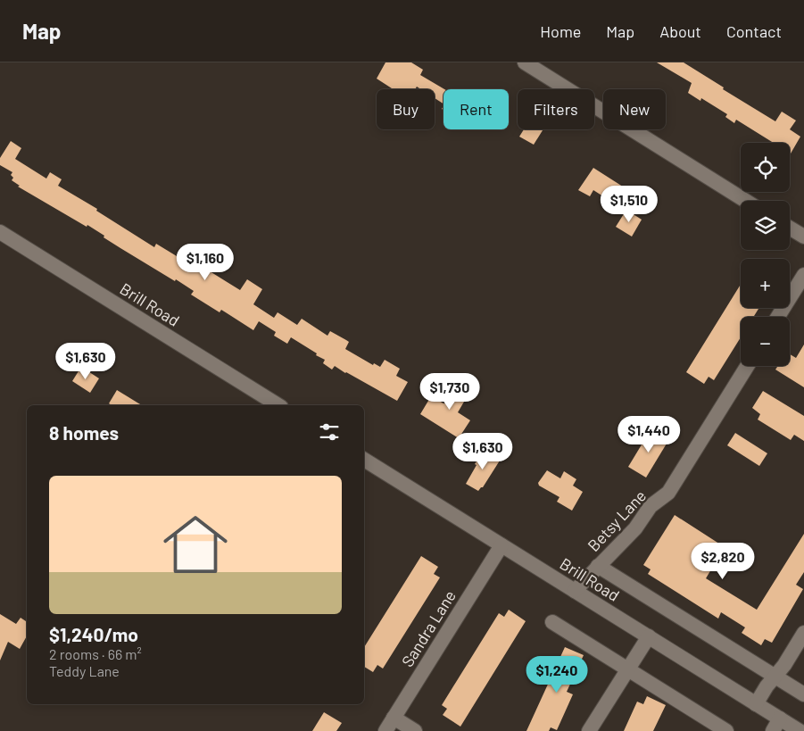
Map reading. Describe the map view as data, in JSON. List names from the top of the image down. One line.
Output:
{"streets":{"street":["Brill Road","Betsy Lane","Sandra Lane"]},"crossings":[["Brill Road","Betsy Lane"],["Brill Road","Sandra Lane"]],"page":{"header":"Map","nav":["Home","Map","About","Contact"],"chip":["Buy","Rent","Filters","New"],"map_buttons":["+","−"],"price":["$1,510","$1,160","$1,630","$1,730","$1,440","$1,630","$2,820","$1,240"],"heading":"8 homes","list":[{"name":"$1,240/mo","note":"2 rooms · 66 m² · Teddy Lane"}]}}
